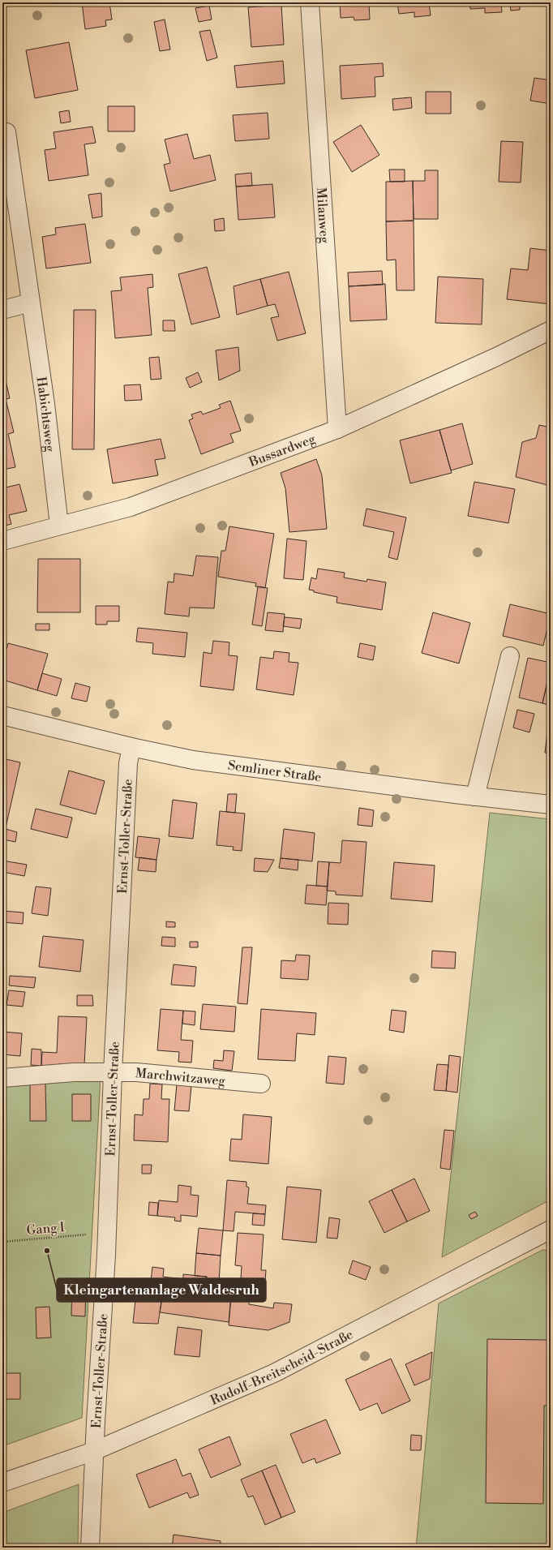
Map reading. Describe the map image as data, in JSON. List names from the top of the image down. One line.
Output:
{"streets":{"street":["Milanweg","Habichtsweg","Bussardweg","Semliner Straße","Ernst-Toller-Straße","Marchwitzaweg","Rudolf-Breitscheid-Straße"],"path":["Gang I"]},"crossings":[["Milanweg","Bussardweg"],["Habichtsweg","Bussardweg"],["Semliner Straße","Ernst-Toller-Straße"],["Ernst-Toller-Straße","Marchwitzaweg"],["Ernst-Toller-Straße","Rudolf-Breitscheid-Straße"]],"places":["Kleingartenanlage Waldesruh"]}
